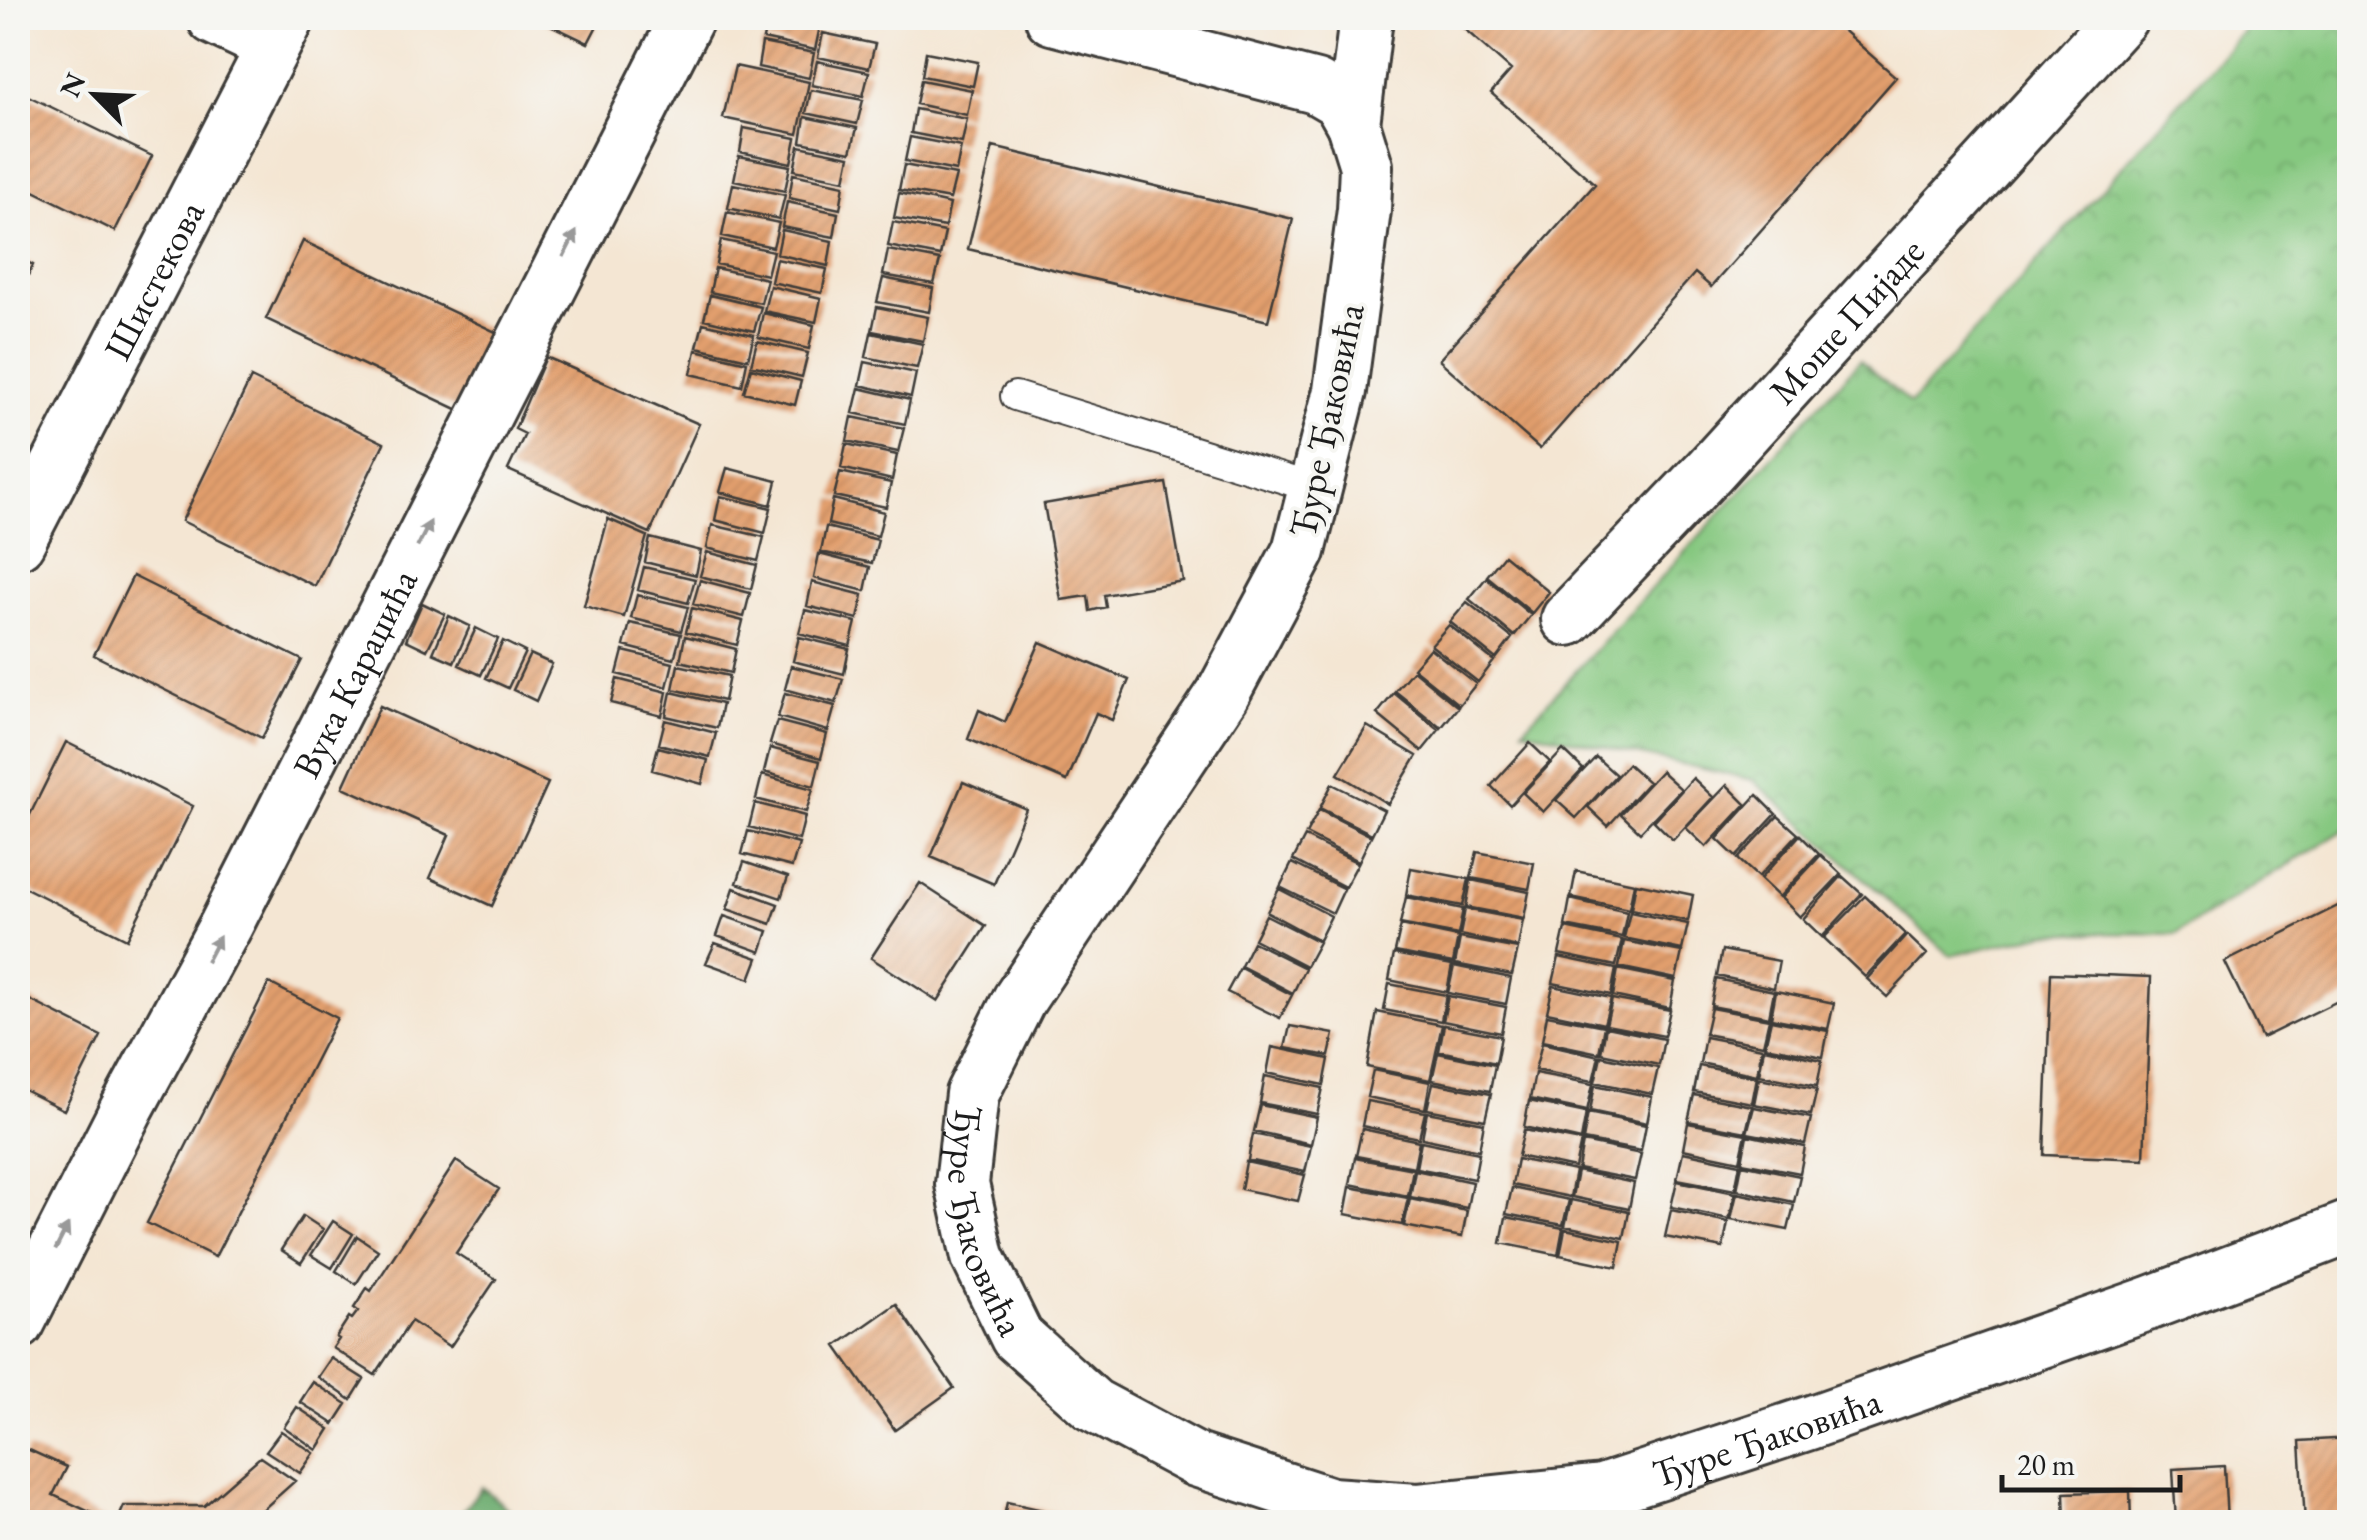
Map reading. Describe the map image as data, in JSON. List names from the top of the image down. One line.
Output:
{"streets":{"street":["Шистекова","Моше Пијаде","Ђуре Ђаковића","Вука Караџића"]},"one_way":["Вука Караџића"],"scale_bar":"20 m","north":"top left"}
